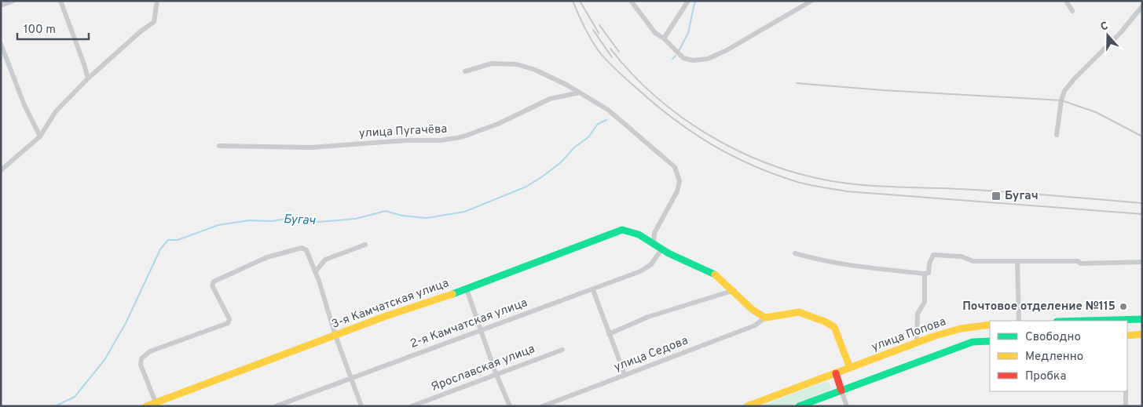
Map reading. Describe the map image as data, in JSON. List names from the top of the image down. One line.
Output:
{"streets":{"street":["улица Пугачёва","3-я Камчатская улица","2-я Камчатская улица","улица Попова","улица Седова","Ярославская улица"]},"water":["Бугач"],"places":{"transit":["Бугач"],"other":["Почтовое отделение №115"]},"legend":["Свободно","Медленно","Пробка"],"scale_bar":"100 m","north":"top"}
